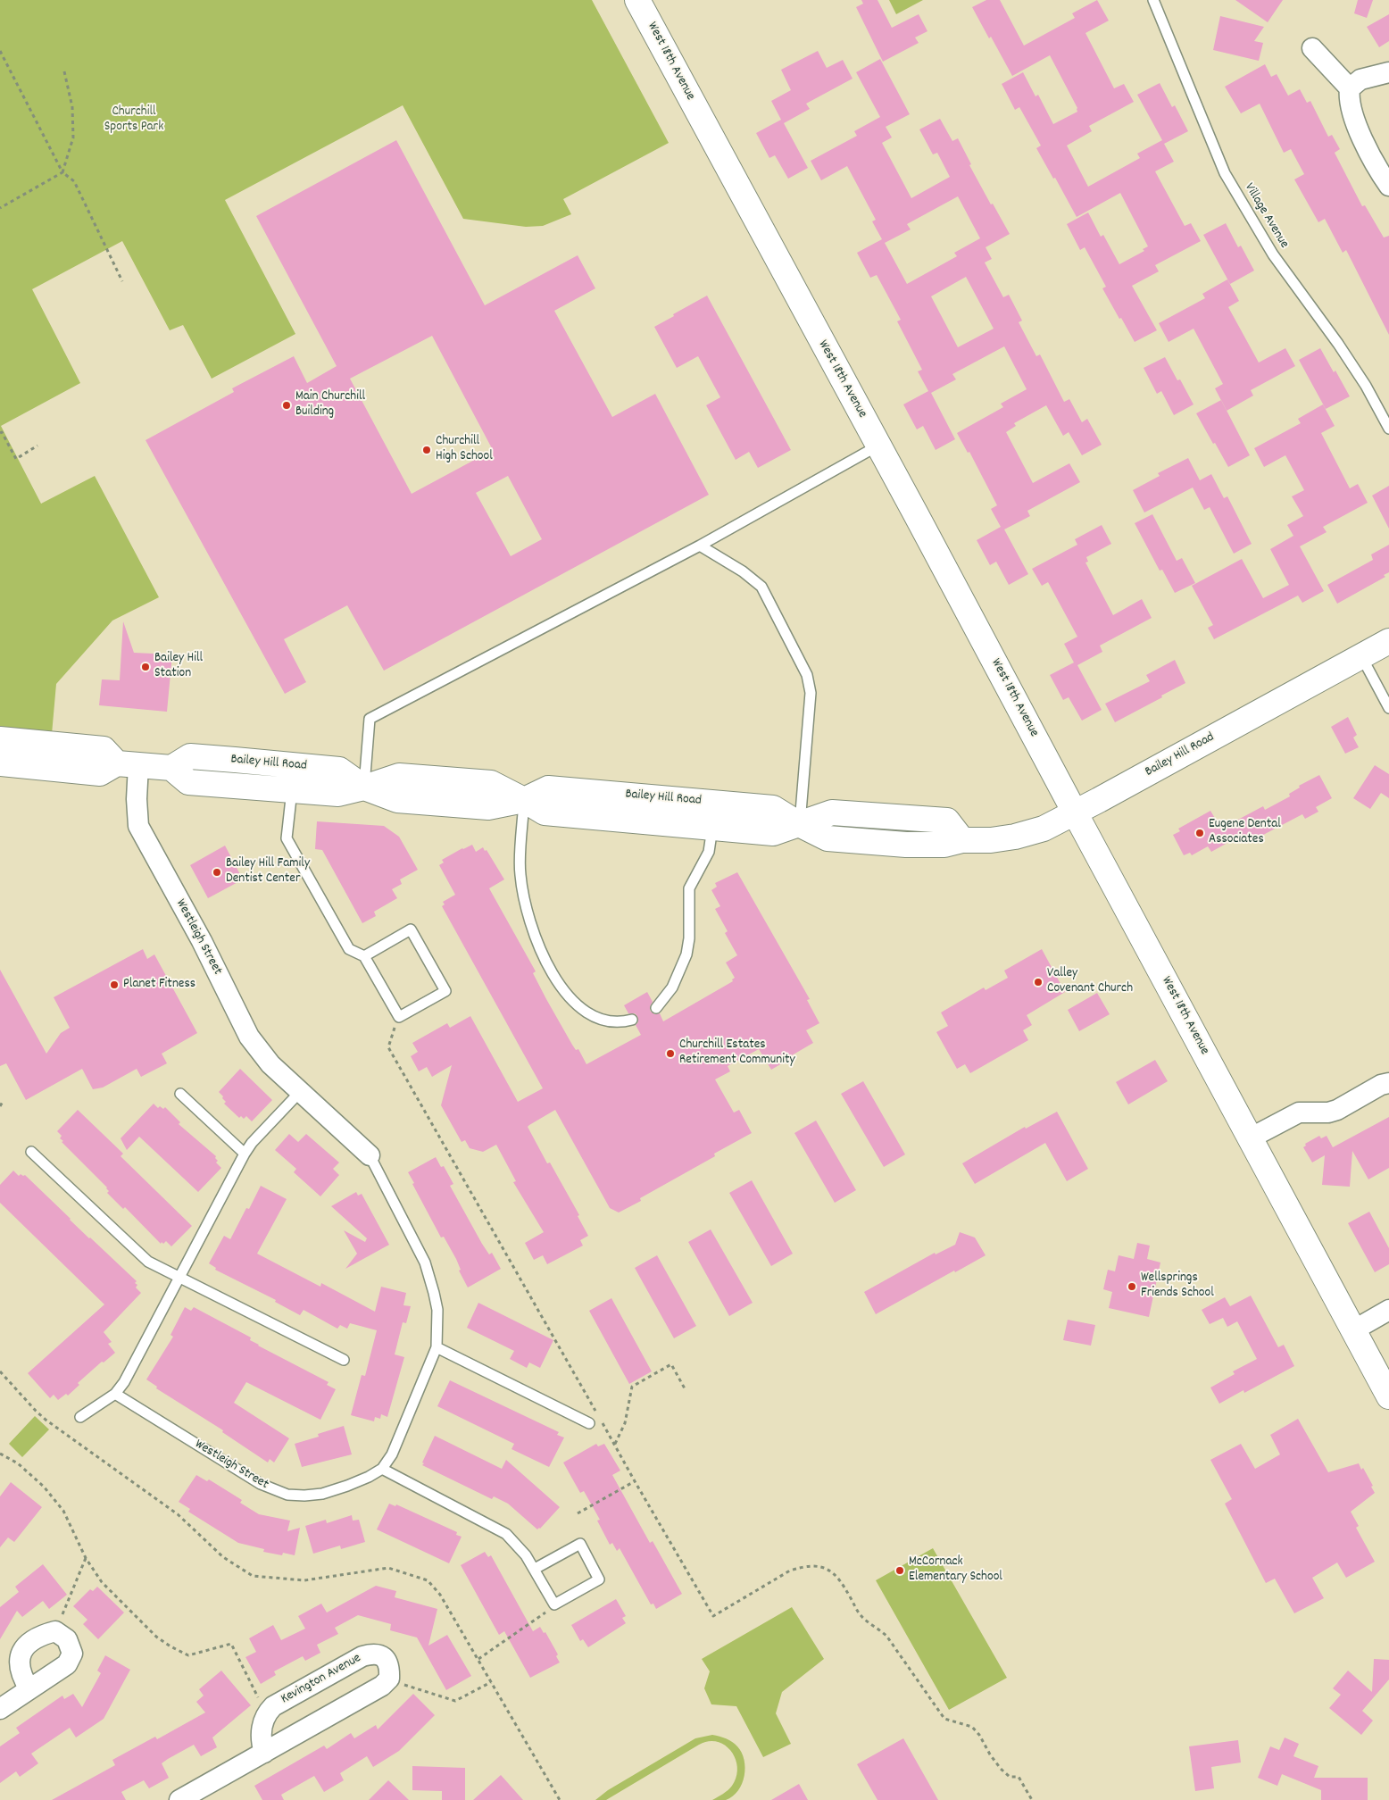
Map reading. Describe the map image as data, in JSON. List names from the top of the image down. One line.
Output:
{"streets":{"main road":["West 18th Avenue","Bailey Hill Road"],"street":["Westleigh Street","Kevington Avenue"],"lane":["Village Avenue"]},"crossings":[["West 18th Avenue","Bailey Hill Road"]],"parks":["Churchill Sports Park"],"places":["Main Churchill Building","Churchill High School","Bailey Hill Station","Eugene Dental Associates","Bailey Hill Family Dentist Center","Valley Covenant Church","Planet Fitness","Churchill Estates Retirement Community","Wellsprings Friends School","McCornack Elementary School"]}
